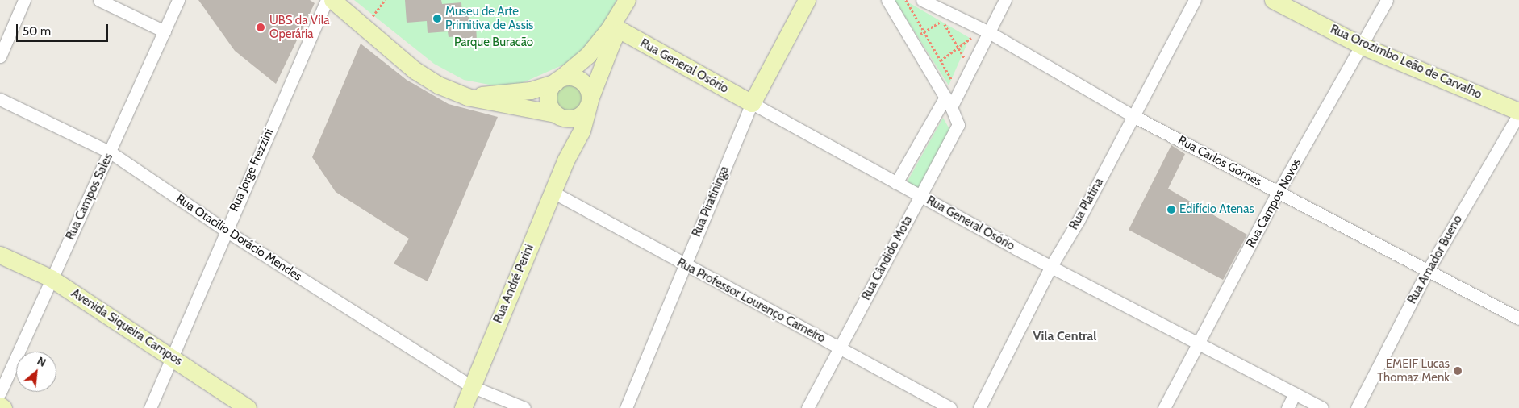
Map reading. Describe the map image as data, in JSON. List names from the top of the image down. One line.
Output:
{"streets":{"main road":["Rua Orozimbo Leão de Carvalho","Rua General Osório","Rua Piratininga","Rua André Perini","Avenida Siqueira Campos"],"street":["Rua Carlos Gomes","Rua Jorge Frezzini","Rua Campos Sales","Rua Campos Novos","Rua Platina","Rua Otacílio Dorácio Mendes","Rua Cândido Mota","Rua Amador Bueno","Rua Professor Lourenço Carneiro"]},"crossings":[["Rua Orozimbo Leão de Carvalho","Rua Campos Novos"],["Rua Orozimbo Leão de Carvalho","Rua Amador Bueno"],["Rua General Osório","Rua Piratininga"],["Rua General Osório","Rua Campos Novos"],["Rua General Osório","Rua Platina"],["Rua General Osório","Rua Cândido Mota"],["Rua General Osório","Rua André Perini"],["Rua Carlos Gomes","Rua Campos Novos"],["Rua Carlos Gomes","Rua Platina"],["Rua Carlos Gomes","Rua Amador Bueno"],["Rua Jorge Frezzini","Rua Otacílio Dorácio Mendes"],["Rua Jorge Frezzini","Avenida Siqueira Campos"],["Rua Campos Sales","Rua Otacílio Dorácio Mendes"],["Rua Campos Sales","Avenida Siqueira Campos"],["Rua Piratininga","Rua Professor Lourenço Carneiro"],["Rua Otacílio Dorácio Mendes","Rua André Perini"],["Rua Cândido Mota","Rua Professor Lourenço Carneiro"],["Rua André Perini","Rua Professor Lourenço Carneiro"]],"districts":["Vila Central"],"parks":["Parque Buracão"],"places":["Museu de Arte Primitiva de Assis","UBS da Vila Operária","Edifício Atenas","EMEIF Lucas Thomaz Menk"],"scale_bar":"50 m","north":"top right"}
